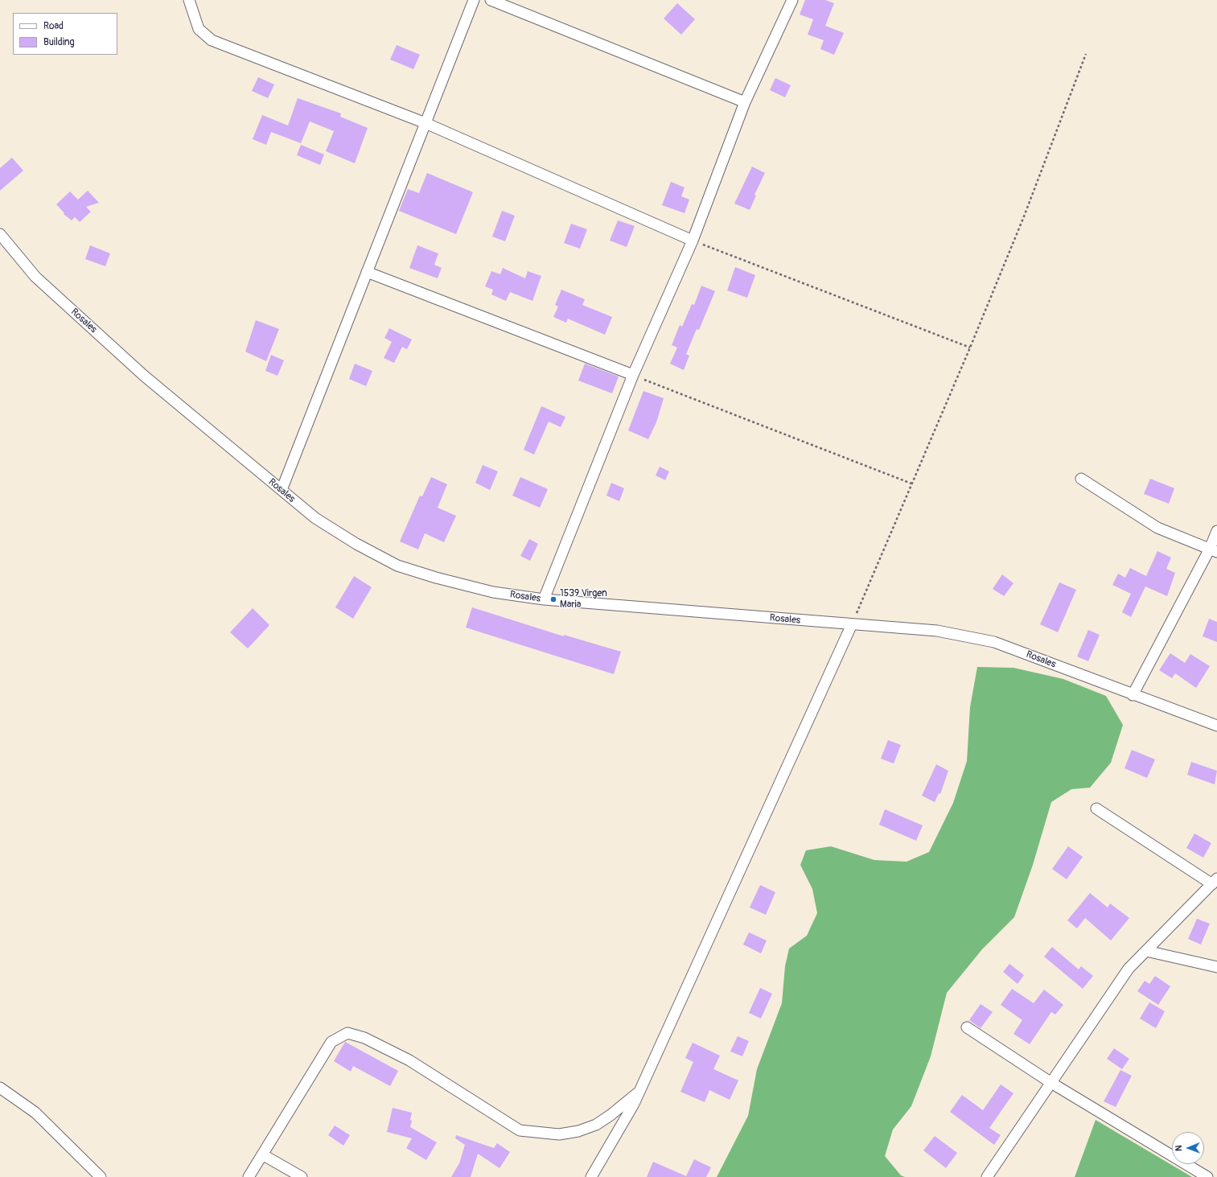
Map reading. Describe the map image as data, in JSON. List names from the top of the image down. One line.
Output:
{"streets":{"street":["Rosales"]},"places":["1539 Virgen Maria"],"legend":["Road","Building"],"north":"left"}
